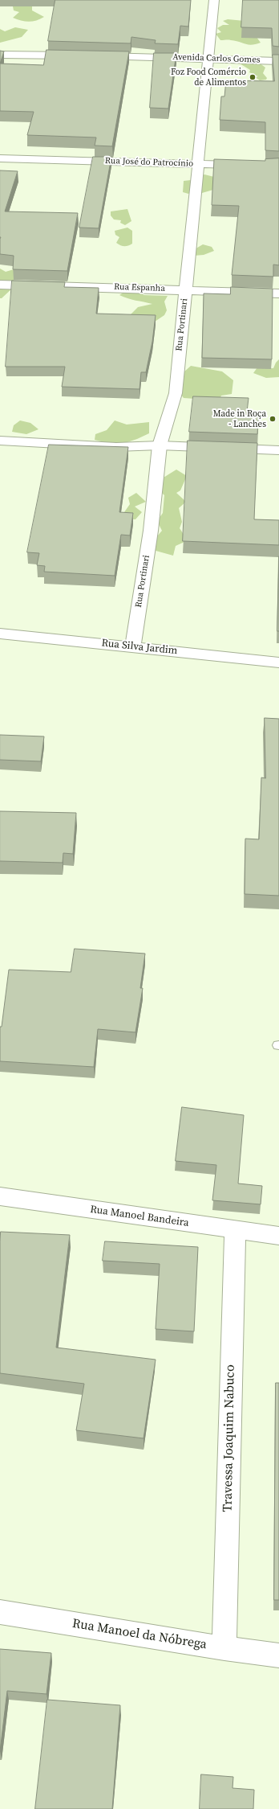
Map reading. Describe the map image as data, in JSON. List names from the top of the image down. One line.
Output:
{"streets":{"street":["Avenida Carlos Gomes","Rua José do Patrocínio","Rua Espanha","Rua Portinari","Rua Silva Jardim","Rua Manoel Bandeira","Travessa Joaquim Nabuco","Rua Manoel da Nóbrega"]},"crossings":[["Avenida Carlos Gomes","Rua Portinari"],["Rua José do Patrocínio","Rua Portinari"],["Rua Espanha","Rua Portinari"],["Rua Portinari","Rua Silva Jardim"],["Rua Manoel Bandeira","Travessa Joaquim Nabuco"],["Travessa Joaquim Nabuco","Rua Manoel da Nóbrega"]],"places":["Foz Food Comércio de Alimentos","Made in Roça - Lanches"]}
